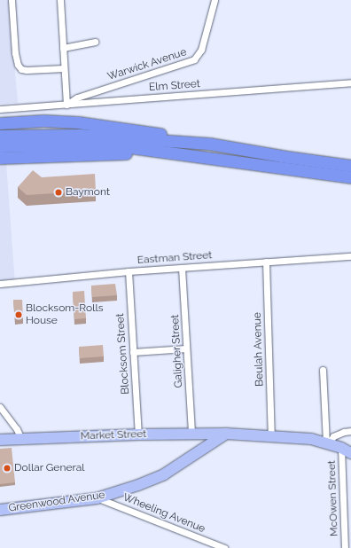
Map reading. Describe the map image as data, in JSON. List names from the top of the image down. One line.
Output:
{"streets":{"main road":["Market Street","Greenwood Avenue"],"street":["Warwick Avenue","Elm Street","Eastman Street","Beulah Avenue","Galigher Street","Blocksom Street","McOwen Street","Wheeling Avenue"]},"crossings":[["Warwick Avenue","Elm Street"],["Eastman Street","Beulah Avenue"],["Eastman Street","Galigher Street"],["Eastman Street","Blocksom Street"],["Galigher Street","Market Street"],["Blocksom Street","Market Street"],["Market Street","Greenwood Avenue"],["Greenwood Avenue","Wheeling Avenue"]],"places":["Baymont","Blocksom-Rolls House","Dollar General"]}
